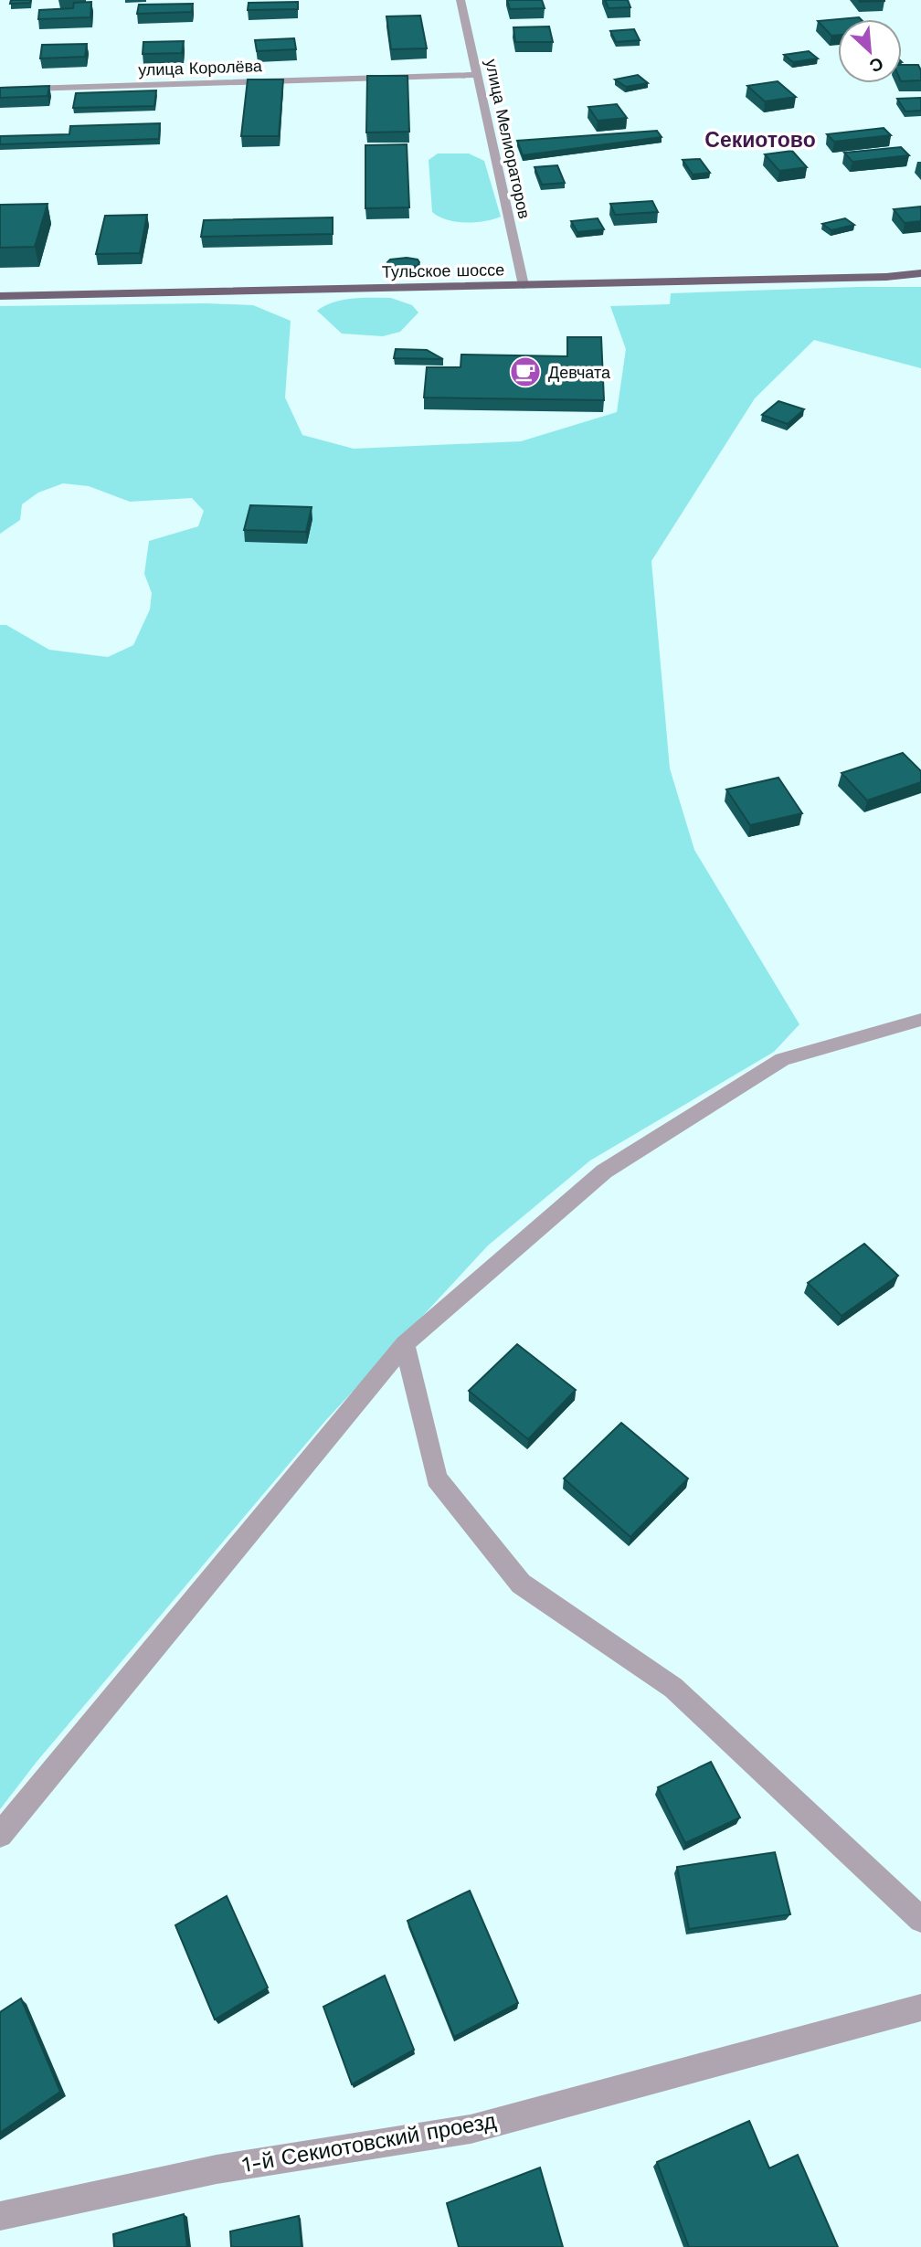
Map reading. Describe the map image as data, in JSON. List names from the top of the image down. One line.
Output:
{"streets":{"main road":["Тульское шоссе"],"street":["улица Королёва","улица Мелиораторов","1-й Секиотовский проезд"]},"crossings":[["улица Королёва","улица Мелиораторов"],["улица Мелиораторов","Тульское шоссе"]],"districts":["Секиотово"],"places":{"cafe":["Девчата"]},"north":"bottom right"}
